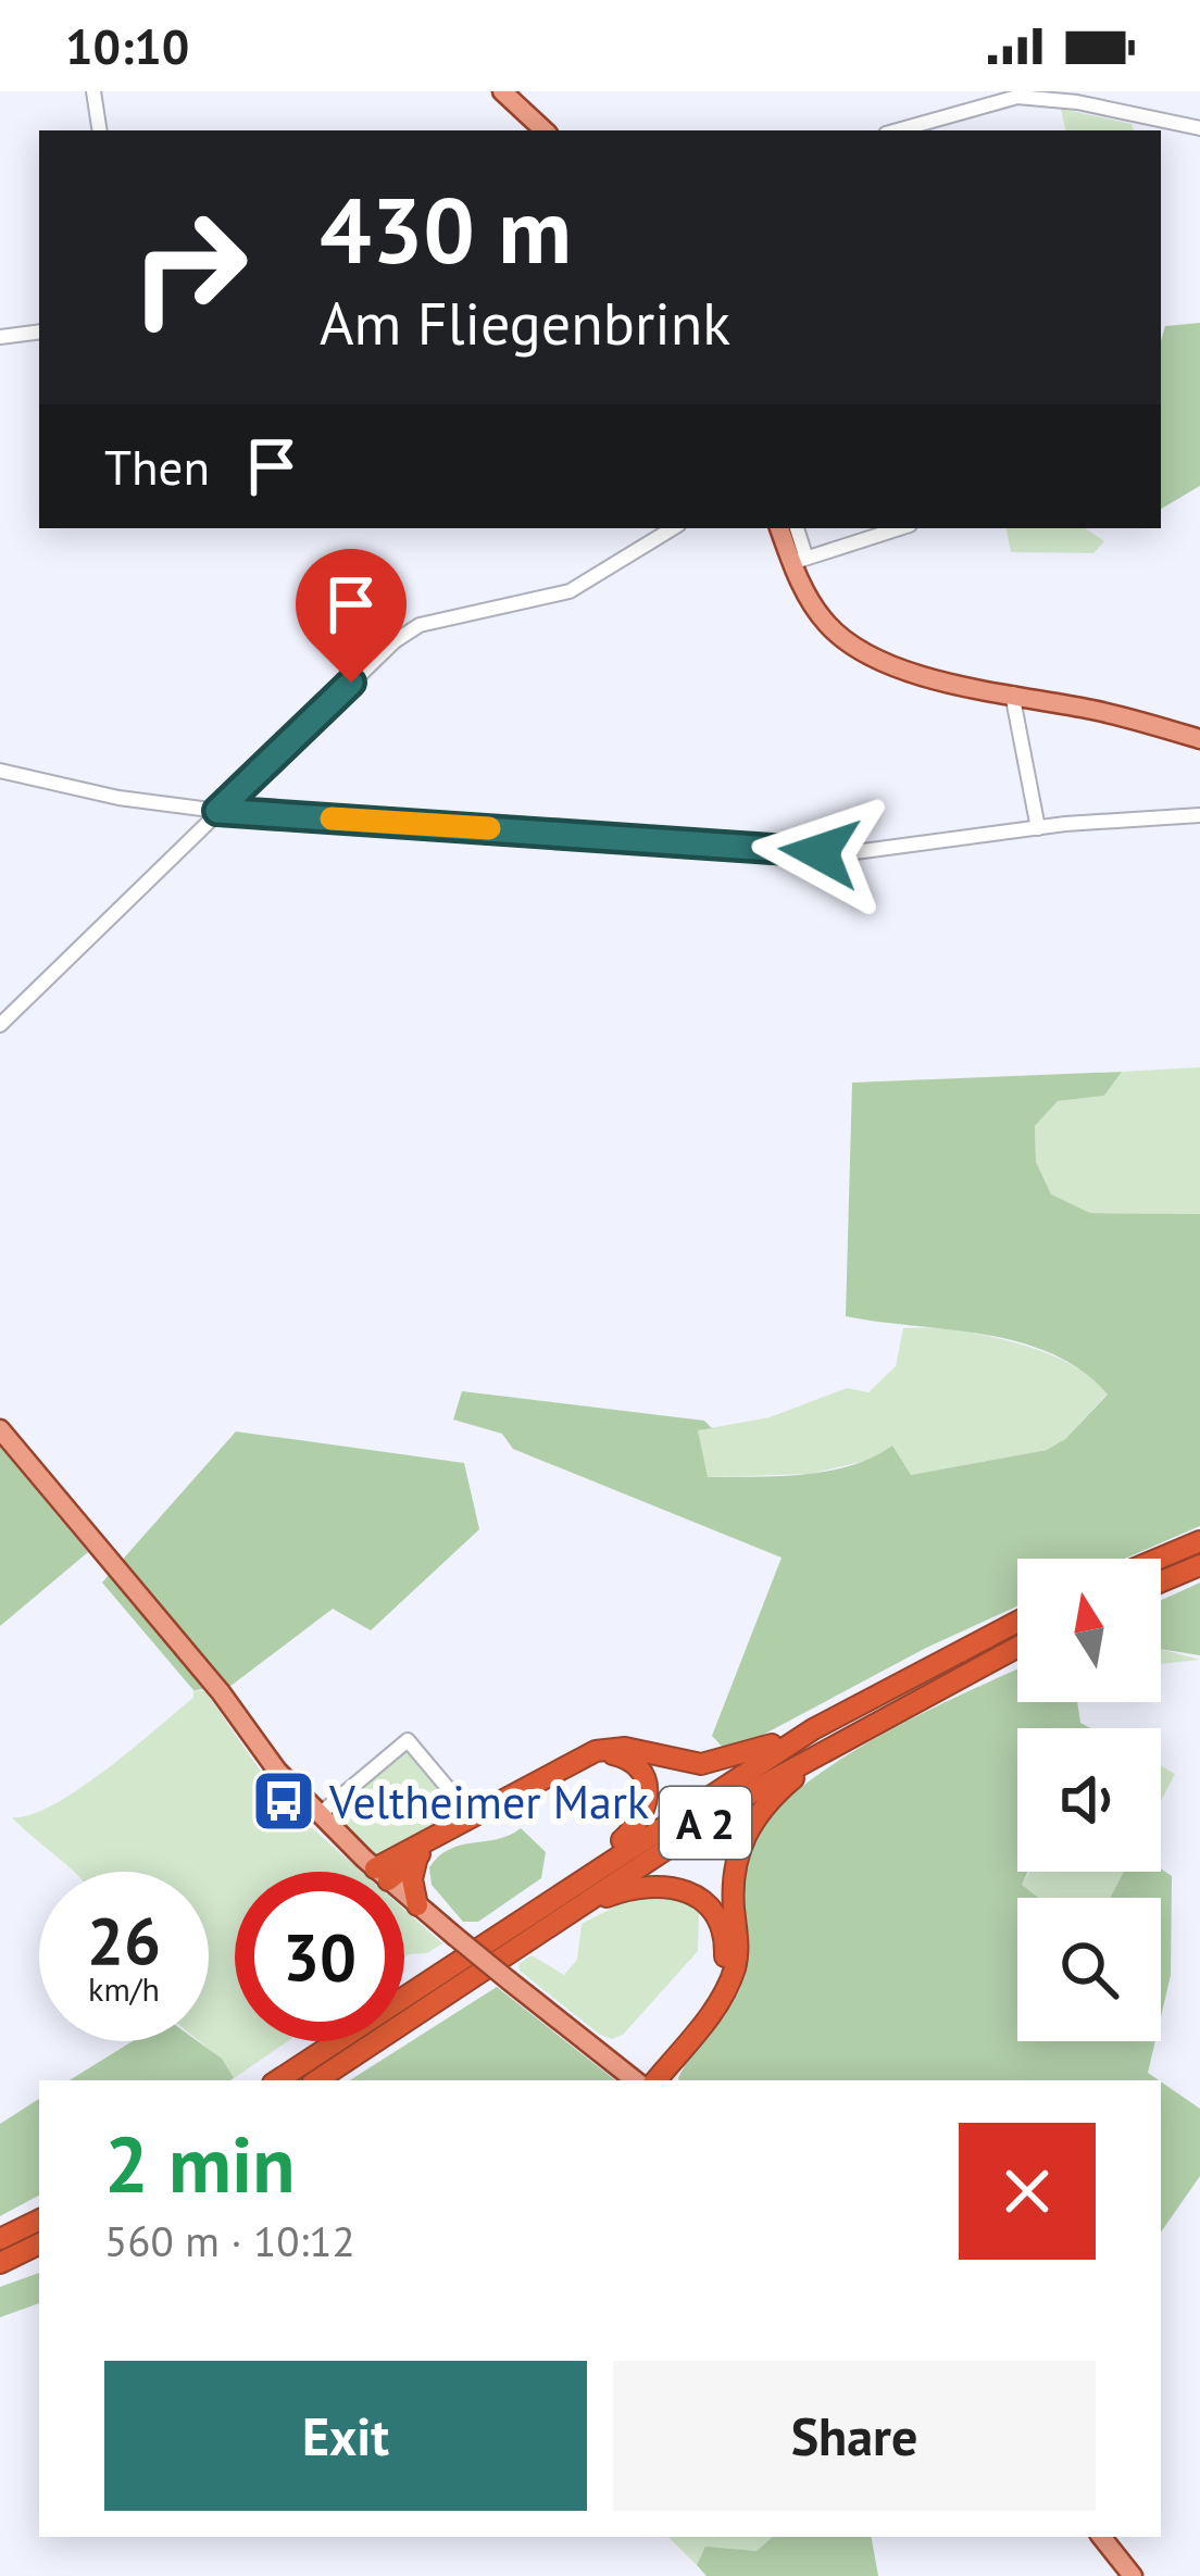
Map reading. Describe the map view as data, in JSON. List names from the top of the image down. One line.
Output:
{"streets":{"highway":["A 2"]},"places":{"bus stop":["Veltheimer Mark"]},"north":"top","page":{"status":"10:10","turn":["430 m","Am Fliegenbrink"],"then":"Then","speed":"26 km/h","limit":"30","heading":["2 min","560 m · 10:12"],"buttons":["Exit","Share"]}}
